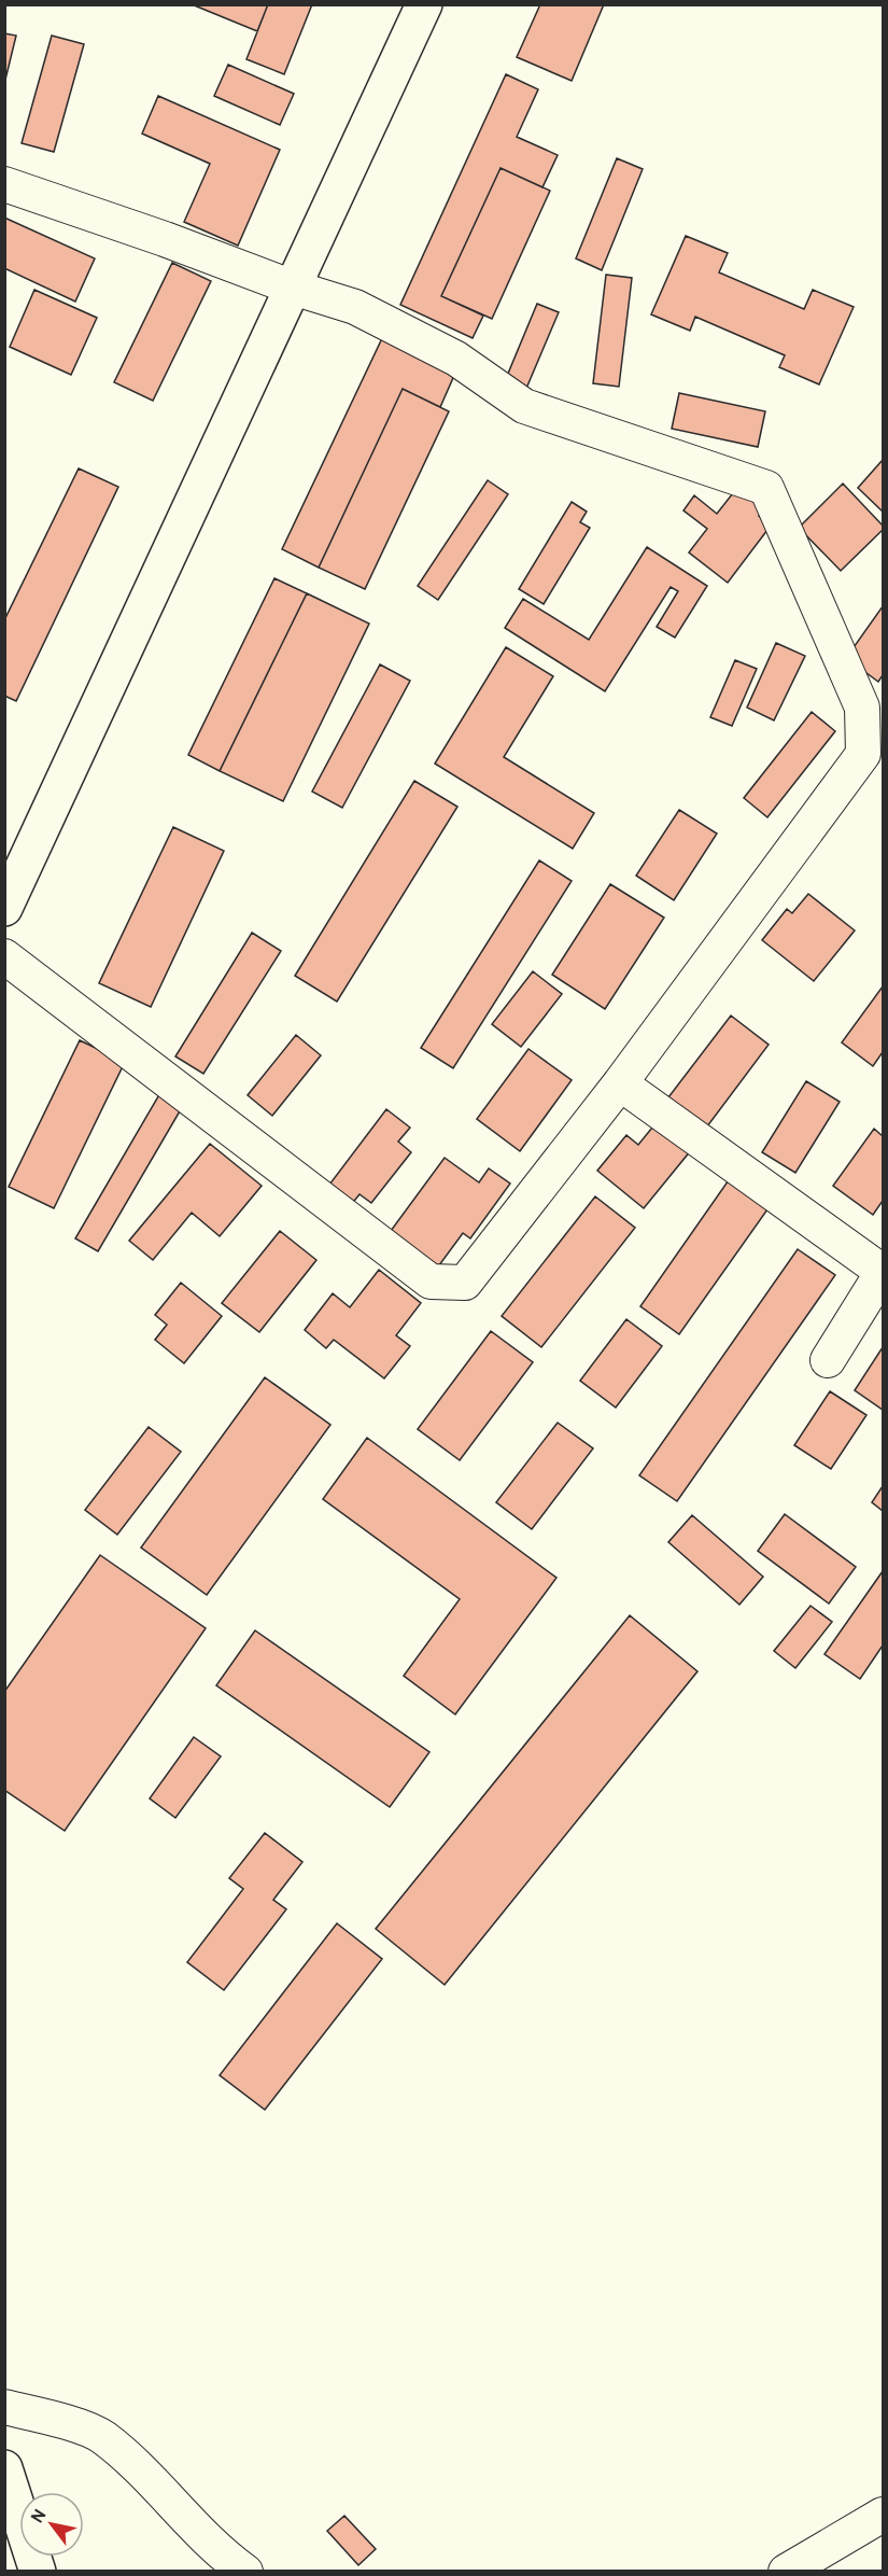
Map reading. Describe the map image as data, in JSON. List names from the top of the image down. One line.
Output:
{"north":"top left"}
